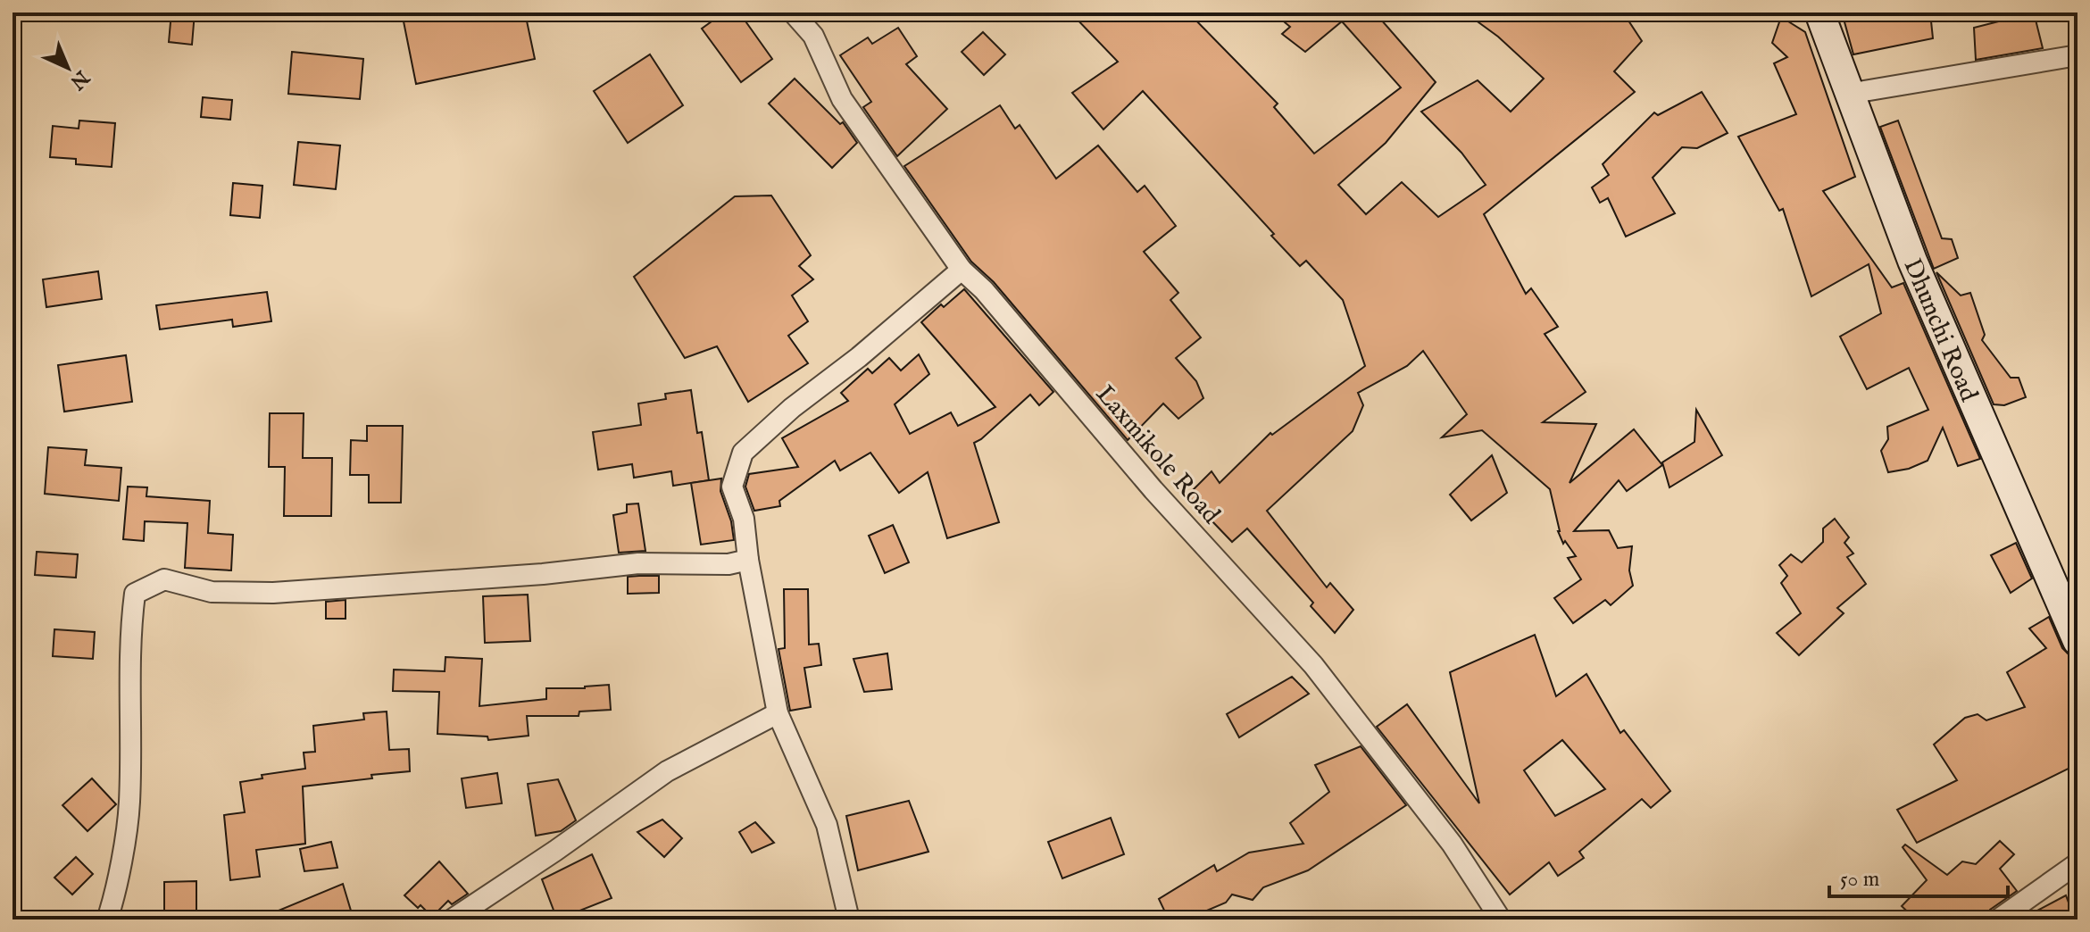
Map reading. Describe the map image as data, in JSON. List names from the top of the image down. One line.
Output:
{"streets":{"street":["Dhunchi Road","Laxmikole Road"]},"scale_bar":"50 m","north":"bottom right"}
